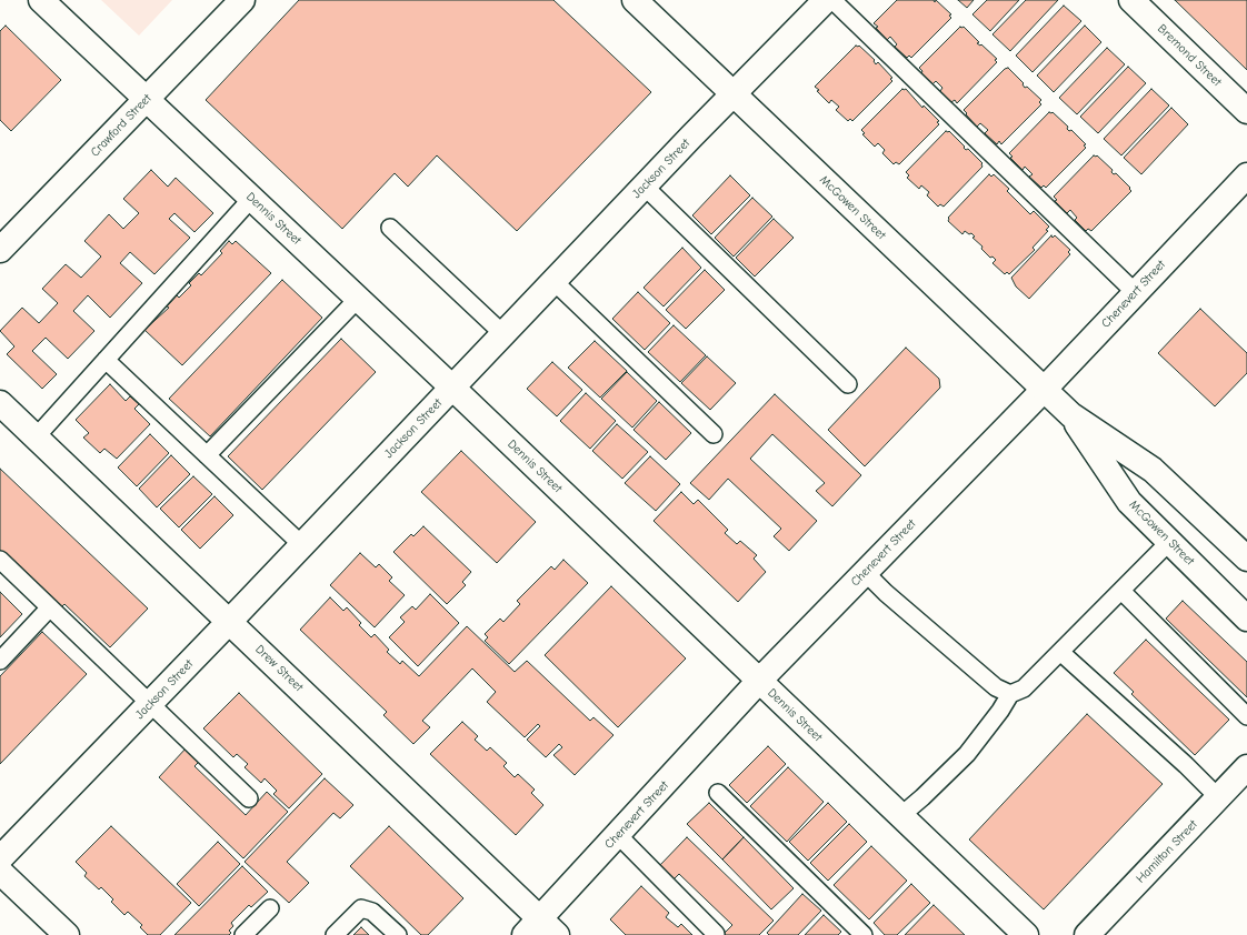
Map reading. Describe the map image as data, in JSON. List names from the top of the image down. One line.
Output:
{"streets":{"street":["Bremond Street","Crawford Street","Jackson Street","McGowen Street","Dennis Street","Chenevert Street","Drew Street","Hamilton Street"]},"crossings":[["Crawford Street","Dennis Street"],["Jackson Street","McGowen Street"],["Jackson Street","Dennis Street"],["Jackson Street","Drew Street"],["McGowen Street","Chenevert Street"],["Dennis Street","Chenevert Street"],["Chenevert Street","Drew Street"]]}
